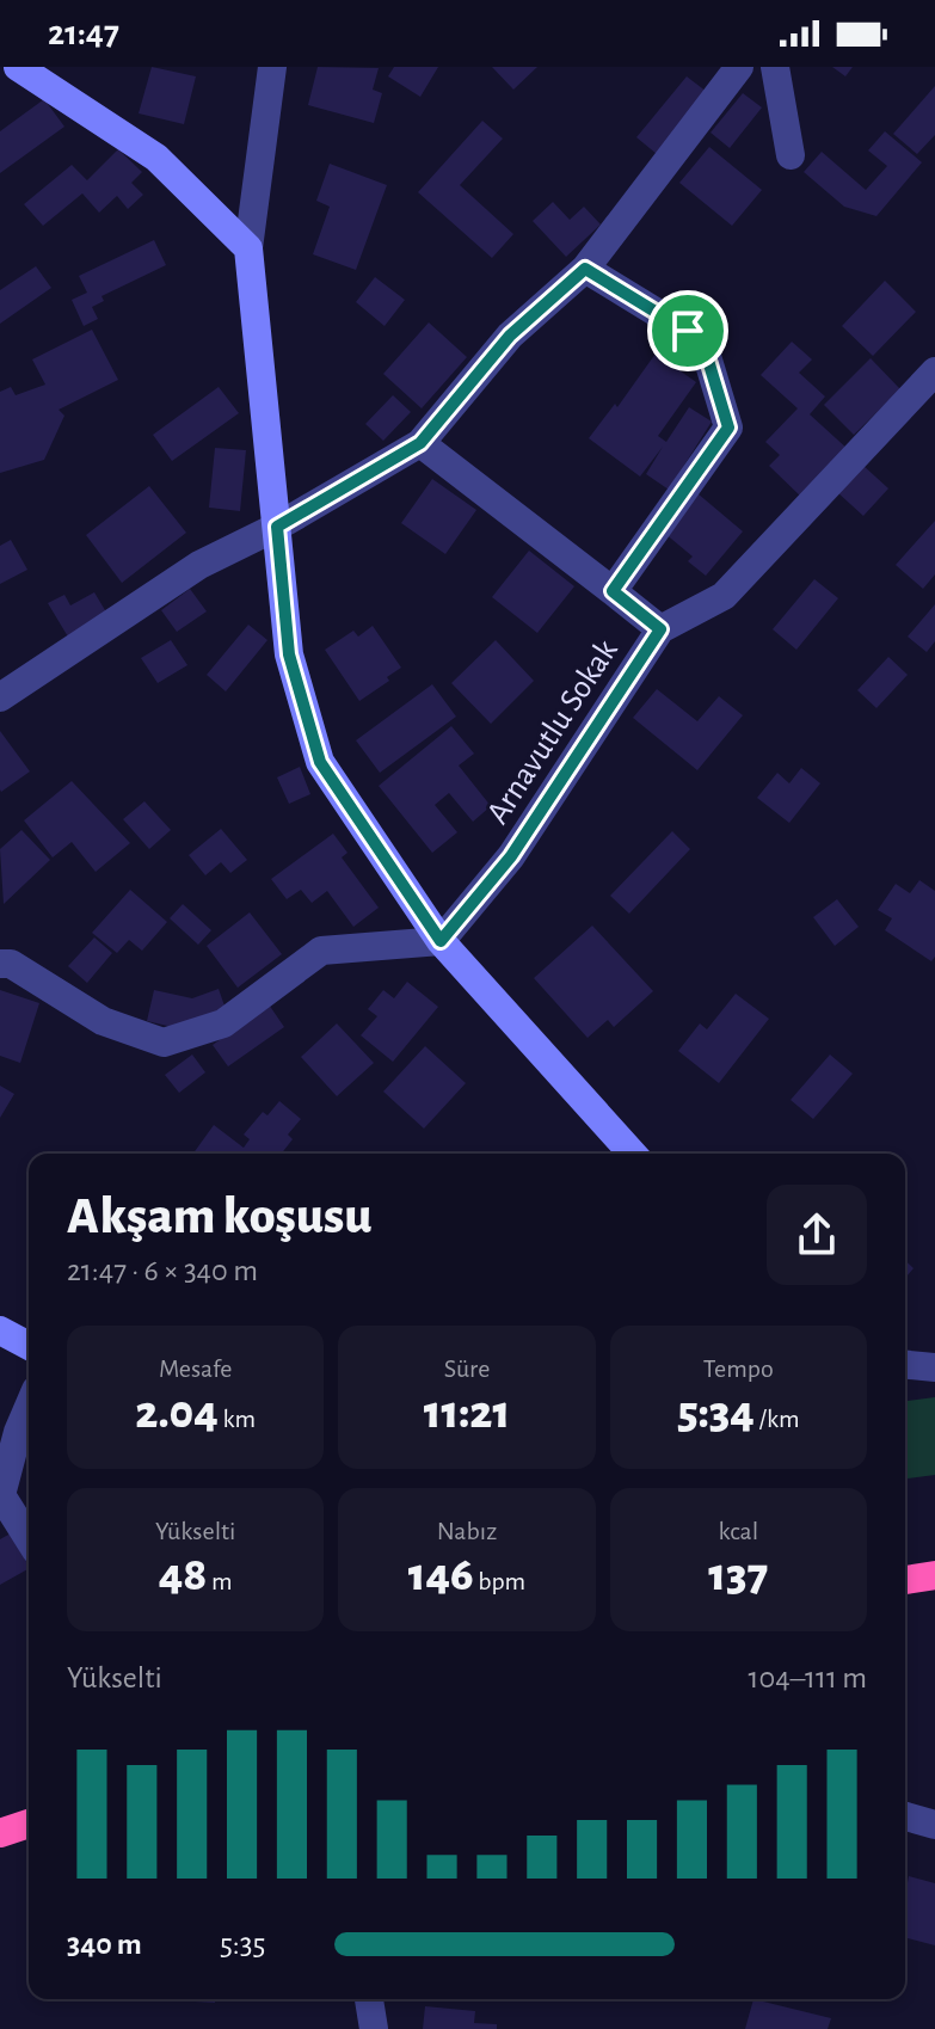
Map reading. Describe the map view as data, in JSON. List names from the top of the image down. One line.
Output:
{"streets":{"street":["Arnavutlu Sokak"]},"page":{"status":"21:47","heading":["Akşam koşusu","21:47 · 6 × 340 m"],"stats":[["Mesafe","2.04 km"],["Süre","11:21"],["Tempo","5:34 /km"],["Yükselti","48 m"],["Nabız","146 bpm"],["kcal","137"]],"chart":["Yükselti","104–111 m"],"list":[{"name":"340 m","note":"5:35"}]}}
